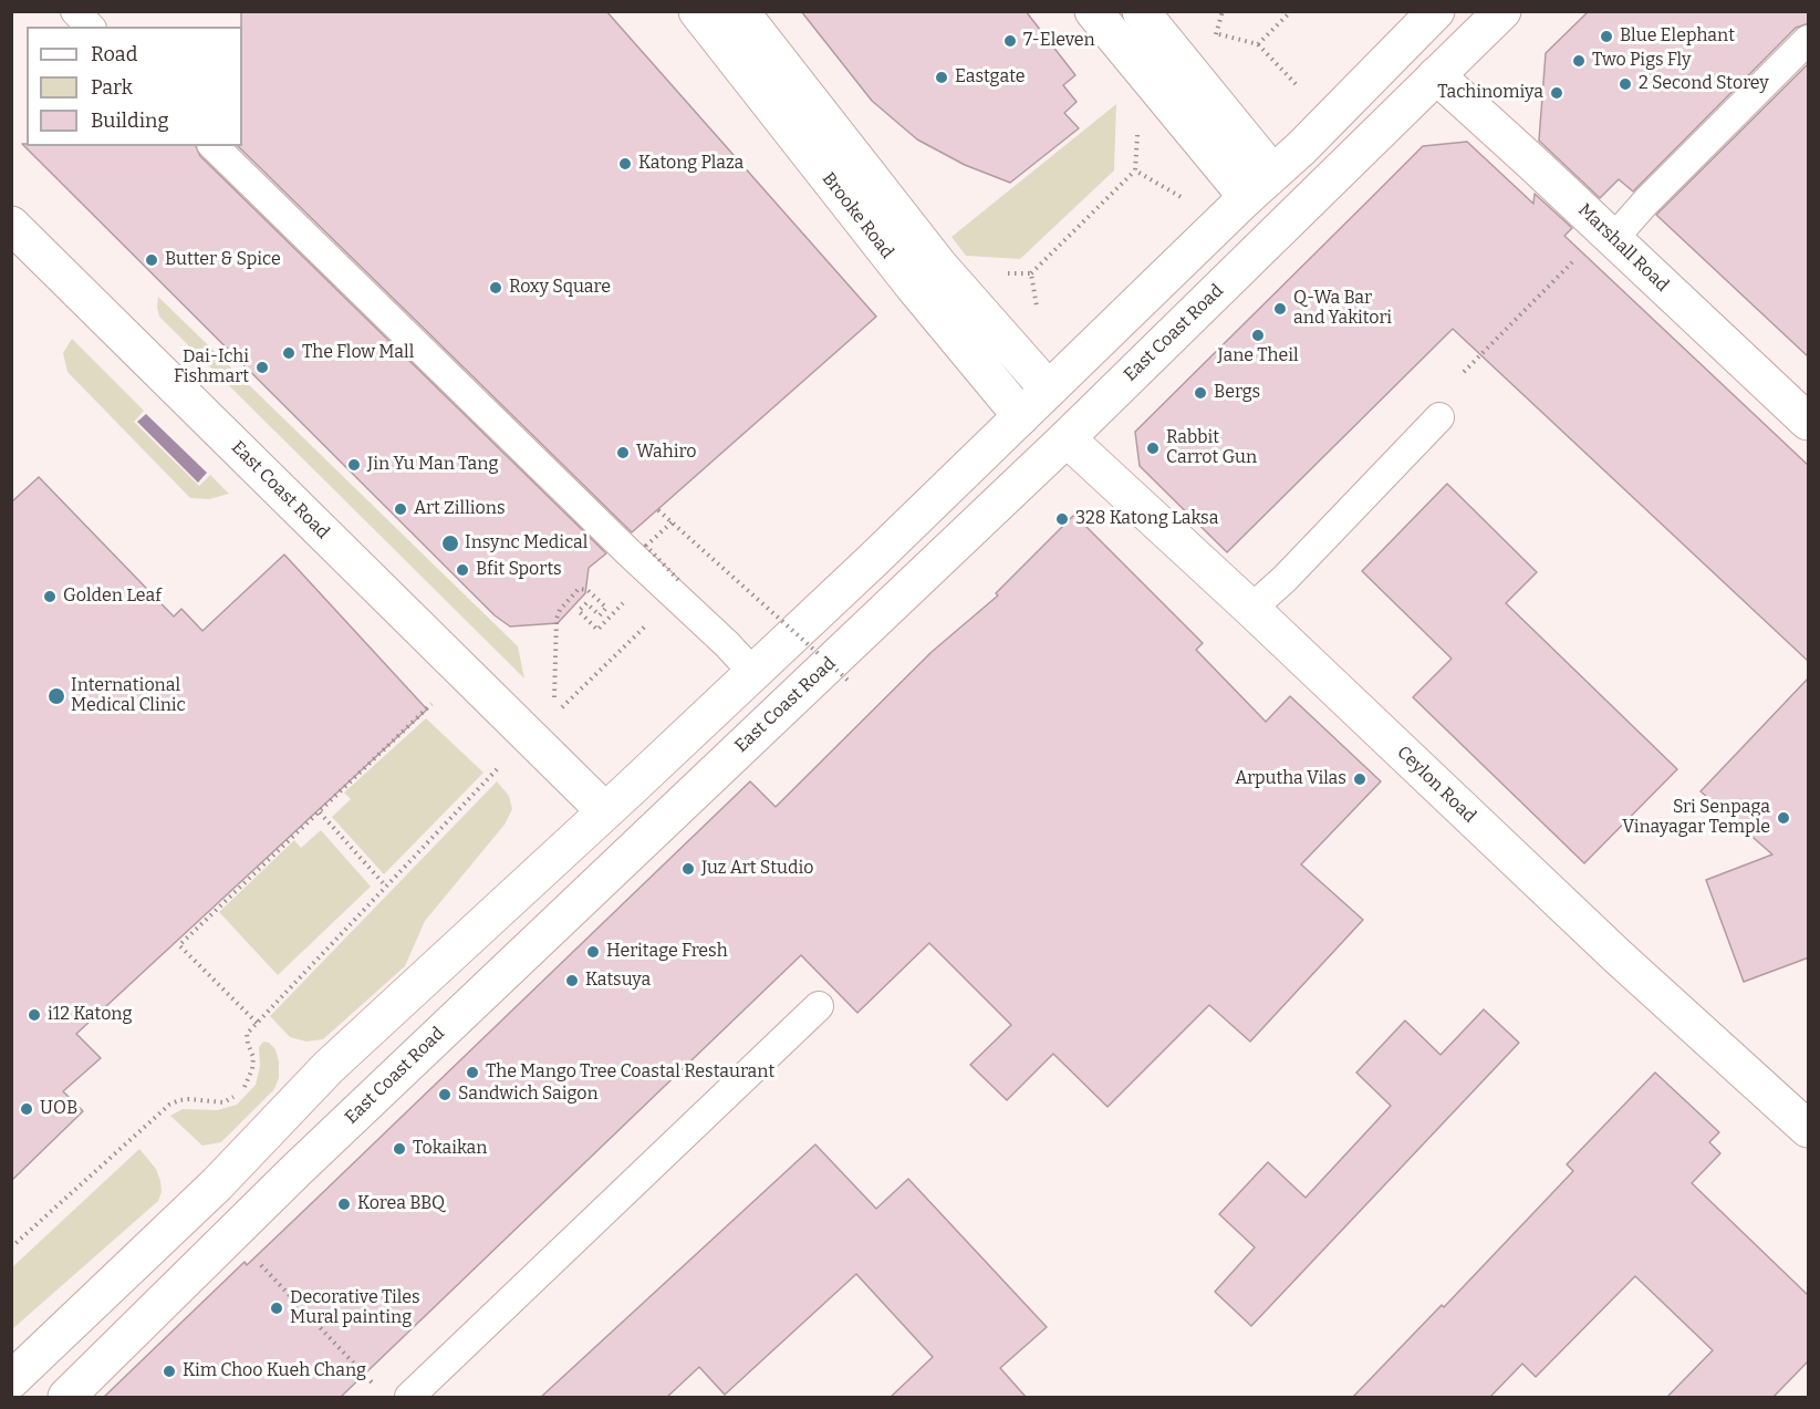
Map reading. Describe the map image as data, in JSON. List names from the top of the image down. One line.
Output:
{"streets":{"main road":["Brooke Road","Marshall Road","East Coast Road","Ceylon Road"]},"crossings":[["Marshall Road","East Coast Road"],["East Coast Road","Ceylon Road"]],"places":["Blue Elephant","7-Eleven","Two Pigs Fly","Eastgate","2 Second Storey","Tachinomiya","Katong Plaza","Butter & Spice","Roxy Square","Q-Wa Bar and Yakitori","Jane Theil","The Flow Mall","Dai-Ichi Fishmart","Bergs","Rabbit Carrot Gun","Wahiro","Jin Yu Man Tang","Art Zillions","328 Katong Laksa","Insync Medical","Bfit Sports","Golden Leaf","International Medical Clinic","Arputha Vilas","Sri Senpaga Vinayagar Temple","Juz Art Studio","Heritage Fresh","Katsuya","i12 Katong","The Mango Tree Coastal Restaurant","Sandwich Saigon","UOB","Tokaikan","Korea BBQ","Decorative Tiles Mural painting","Kim Choo Kueh Chang"],"legend":["Road","Park","Building"]}
